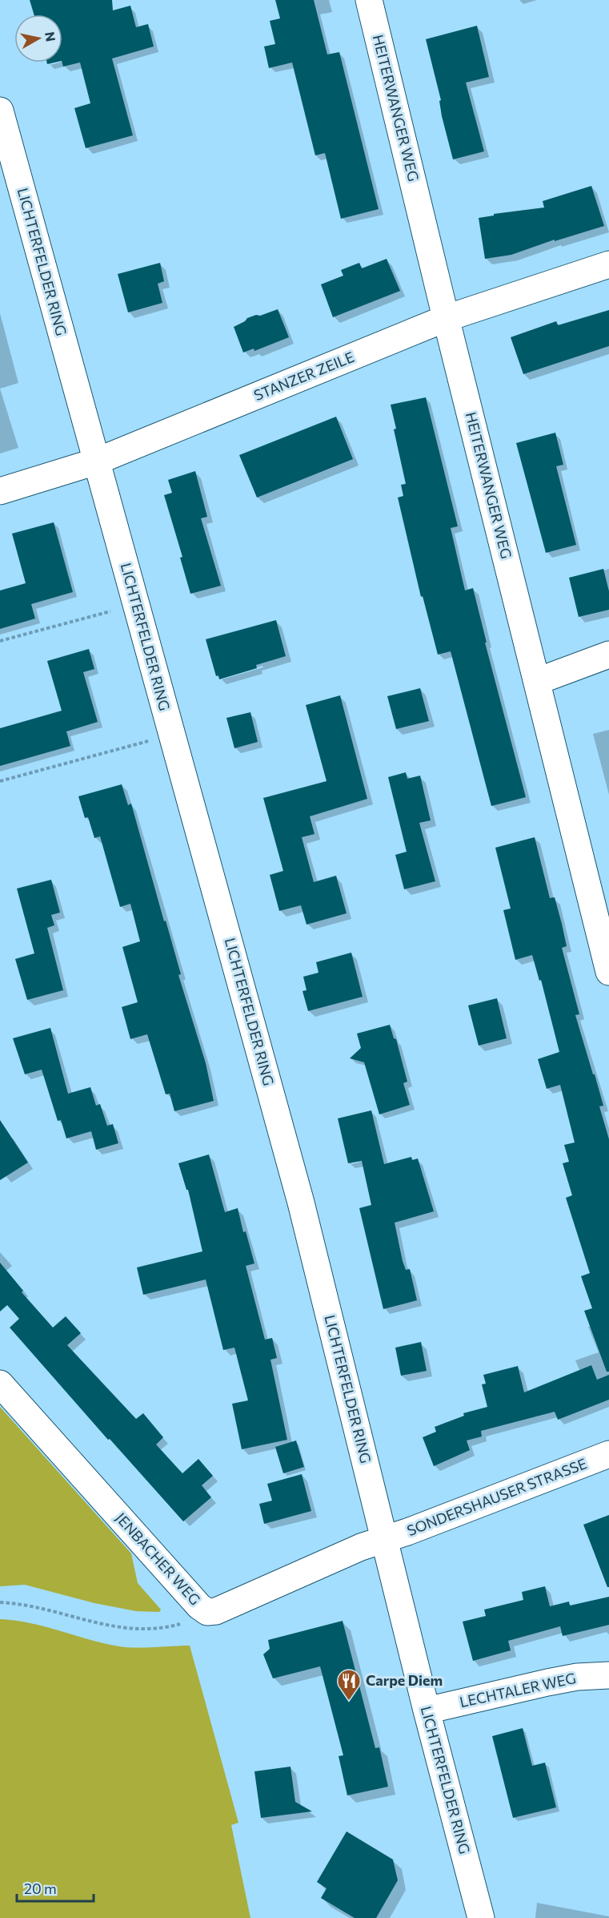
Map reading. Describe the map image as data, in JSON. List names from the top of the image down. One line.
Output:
{"streets":{"street":["HEITERWANGER WEG","LICHTERFELDER RING","STANZER ZEILE","SONDERSHAUSER STRASSE","JENBACHER WEG","LECHTALER WEG"]},"crossings":[["HEITERWANGER WEG","STANZER ZEILE"],["LICHTERFELDER RING","STANZER ZEILE"],["LICHTERFELDER RING","SONDERSHAUSER STRASSE"],["LICHTERFELDER RING","JENBACHER WEG"],["LICHTERFELDER RING","LECHTALER WEG"],["SONDERSHAUSER STRASSE","JENBACHER WEG"]],"places":{"restaurant":["Carpe Diem"]},"scale_bar":"20 m","north":"right"}
